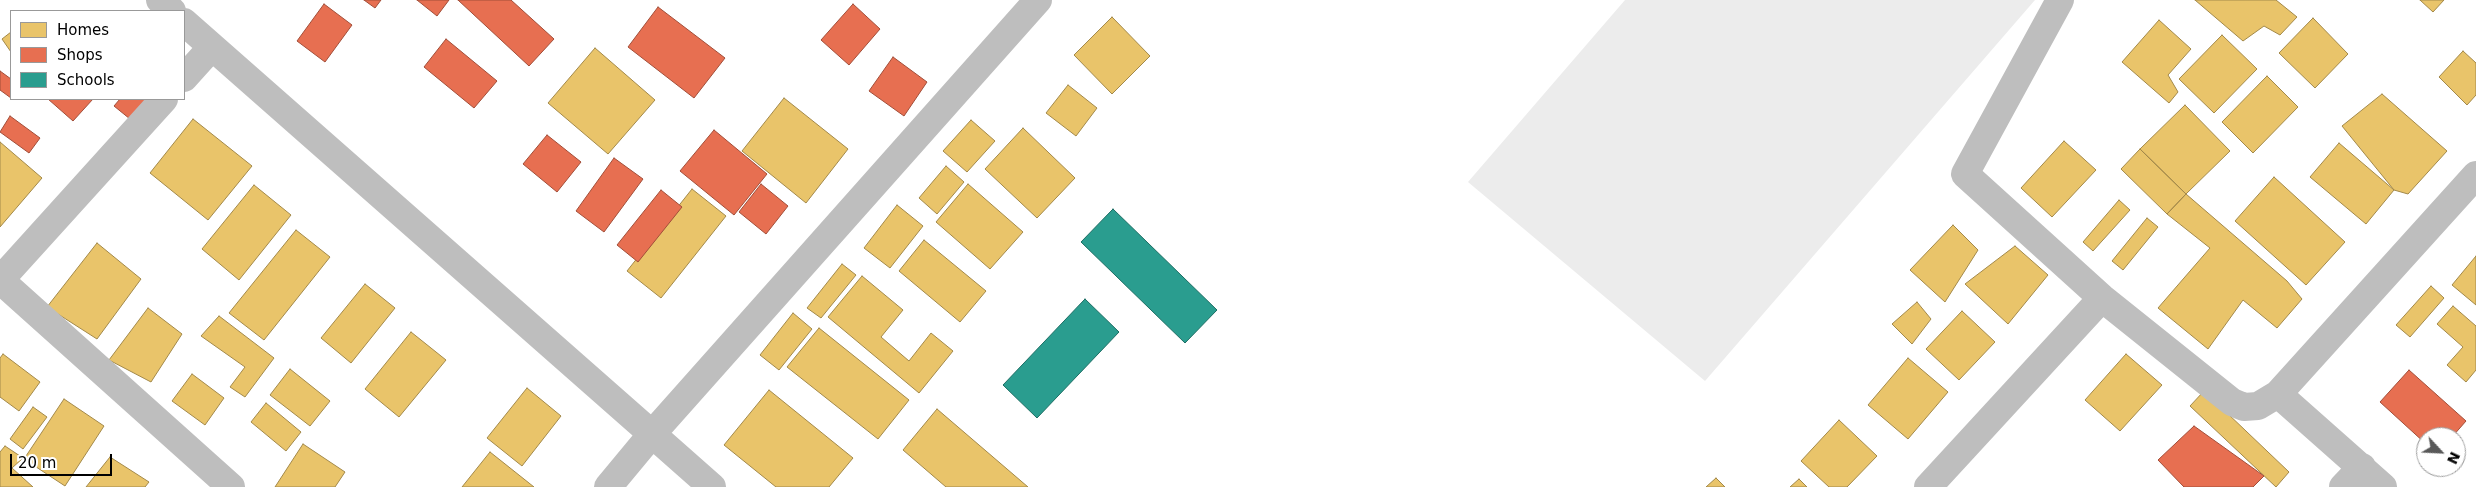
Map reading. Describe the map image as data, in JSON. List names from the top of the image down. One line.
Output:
{"legend":["Homes","Shops","Schools"],"scale_bar":"20 m","north":"bottom right"}
